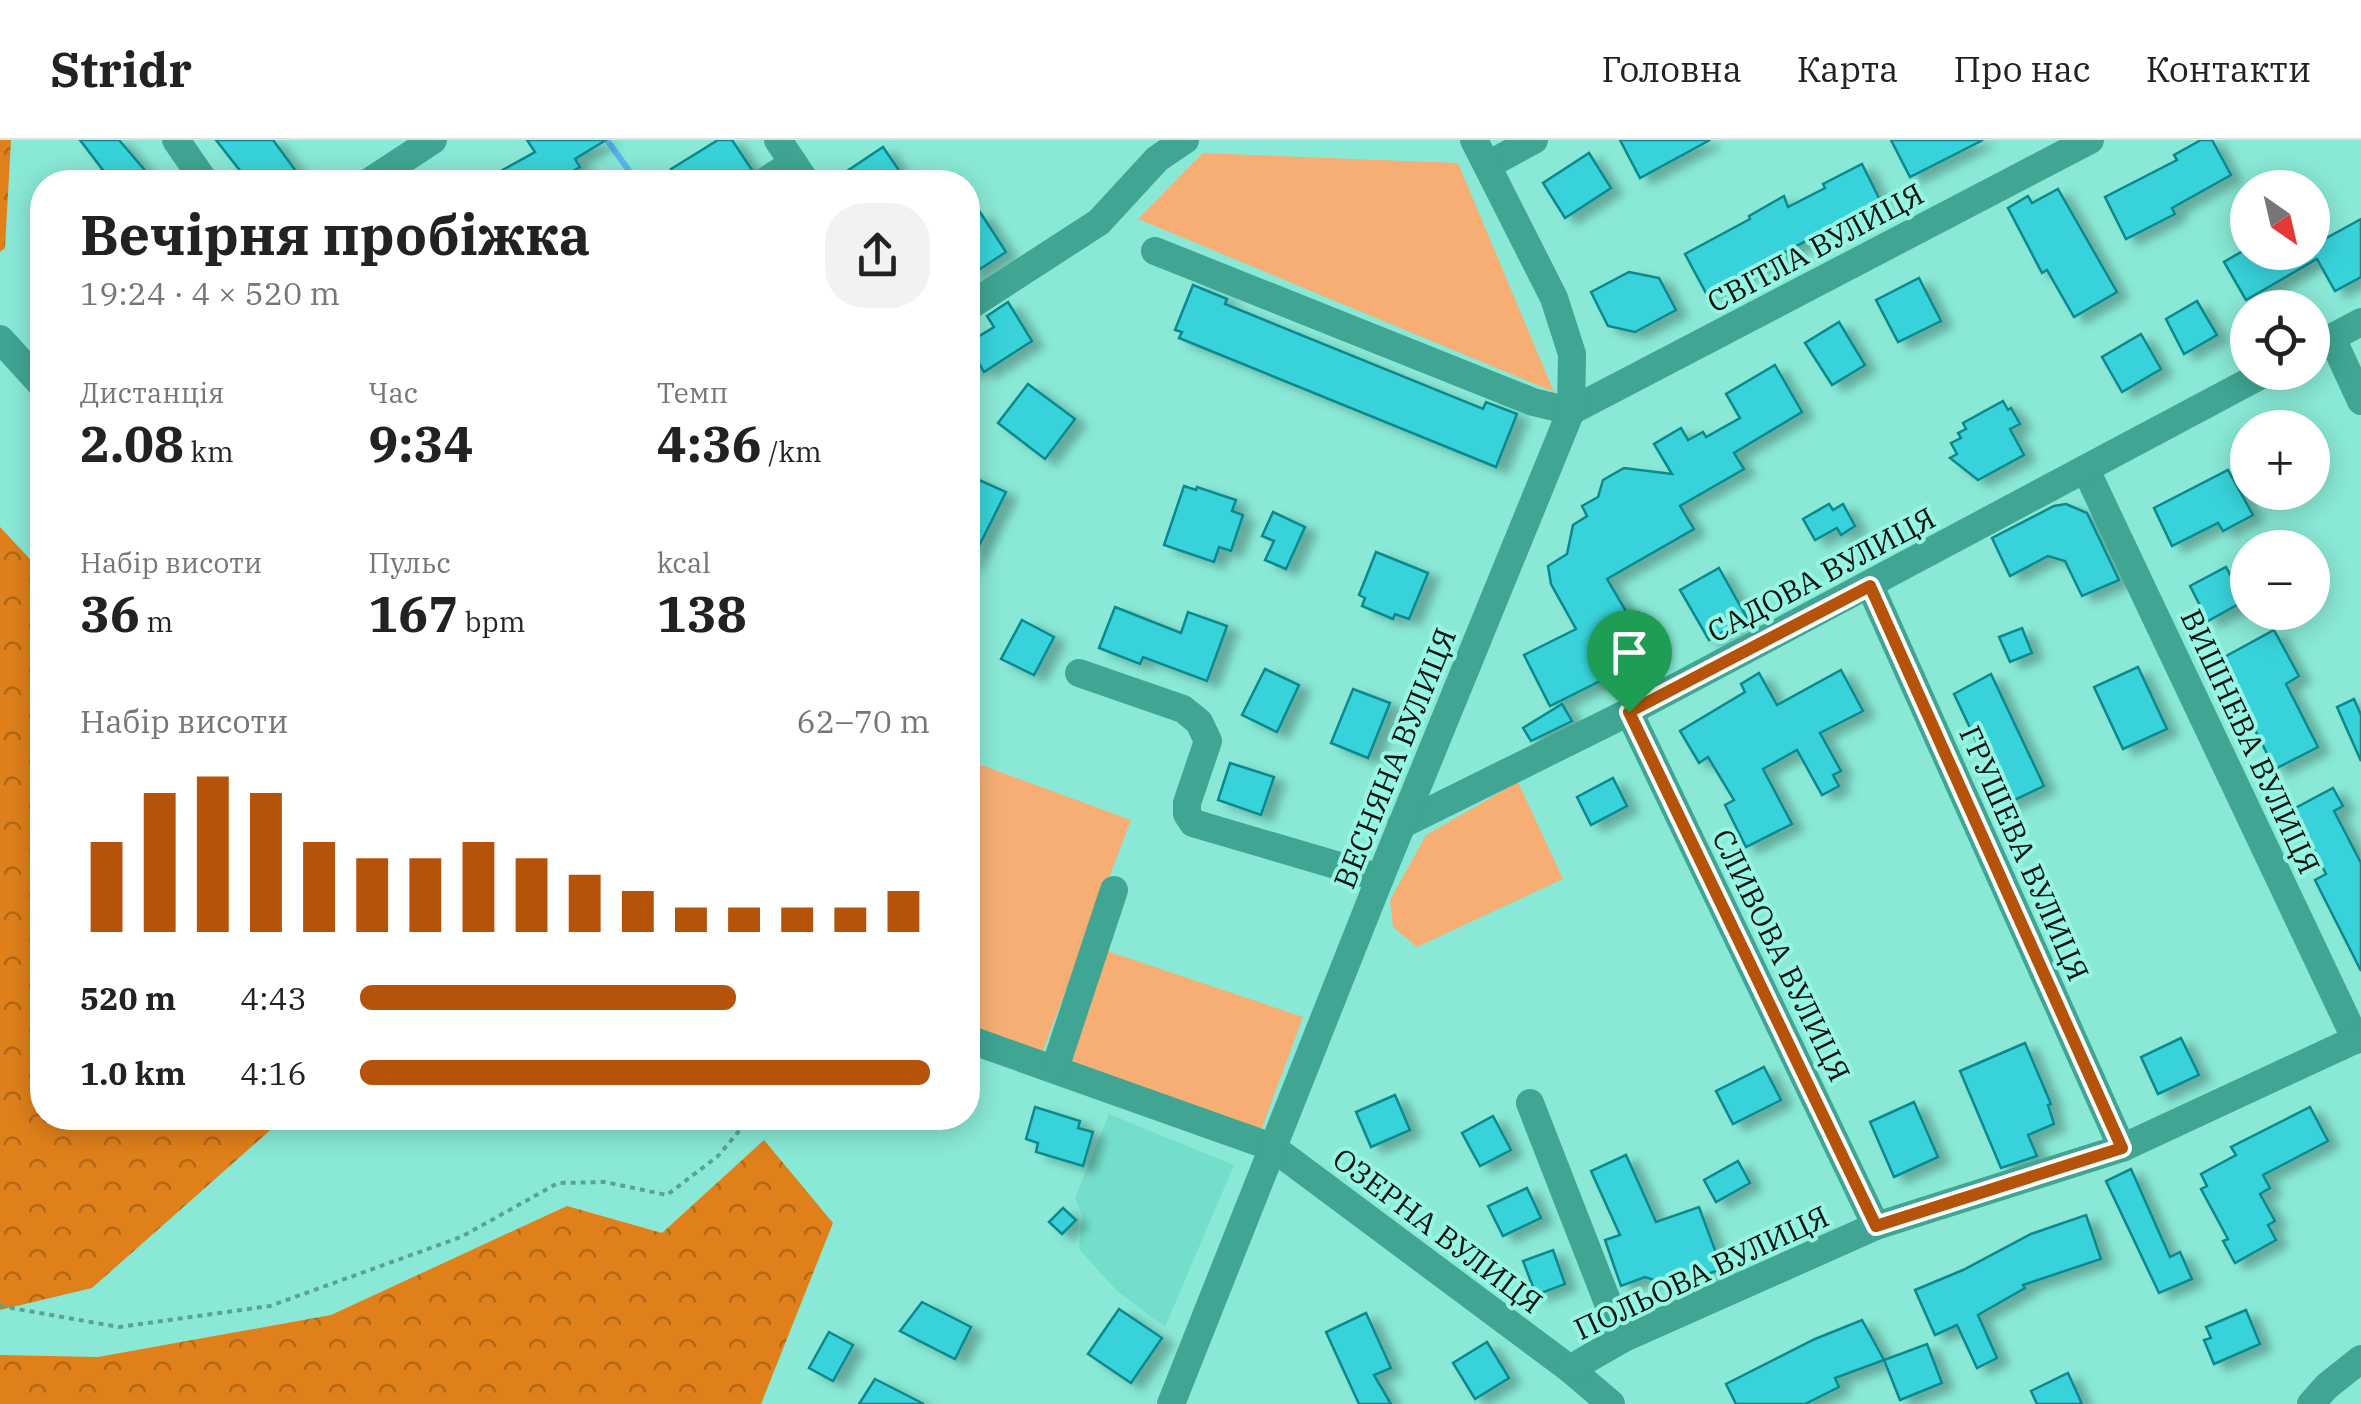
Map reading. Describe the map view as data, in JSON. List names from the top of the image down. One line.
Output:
{"streets":{"street":["СВІТЛА ВУЛИЦЯ","САДОВА ВУЛИЦЯ","ВИШНЕВА ВУЛИЦЯ","ВЕСНЯНА ВУЛИЦЯ","ГРУШЕВА ВУЛИЦЯ","СЛИВОВА ВУЛИЦЯ","ОЗЕРНА ВУЛИЦЯ","ПОЛЬОВА ВУЛИЦЯ"]},"crossings":[["СВІТЛА ВУЛИЦЯ","ВЕСНЯНА ВУЛИЦЯ"],["САДОВА ВУЛИЦЯ","ВИШНЕВА ВУЛИЦЯ"],["САДОВА ВУЛИЦЯ","ВЕСНЯНА ВУЛИЦЯ"],["САДОВА ВУЛИЦЯ","ГРУШЕВА ВУЛИЦЯ"],["САДОВА ВУЛИЦЯ","СЛИВОВА ВУЛИЦЯ"],["ВИШНЕВА ВУЛИЦЯ","ПОЛЬОВА ВУЛИЦЯ"],["ВЕСНЯНА ВУЛИЦЯ","ОЗЕРНА ВУЛИЦЯ"],["ГРУШЕВА ВУЛИЦЯ","ПОЛЬОВА ВУЛИЦЯ"],["СЛИВОВА ВУЛИЦЯ","ПОЛЬОВА ВУЛИЦЯ"],["ОЗЕРНА ВУЛИЦЯ","ПОЛЬОВА ВУЛИЦЯ"]],"north":"bottom right","page":{"header":"Stridr","nav":["Головна","Карта","Про нас","Контакти"],"map_buttons":["+","−"],"heading":["Вечірня пробіжка","19:24 · 4 × 520 m"],"stats":[["Дистанція","2.08 km"],["Час","9:34"],["Темп","4:36 /km"],["Набір висоти","36 m"],["Пульс","167 bpm"],["kcal","138"]],"chart":["Набір висоти","62–70 m"],"list":[{"name":"520 m","note":"4:43"},{"name":"1.0 km","note":"4:16"}]}}
